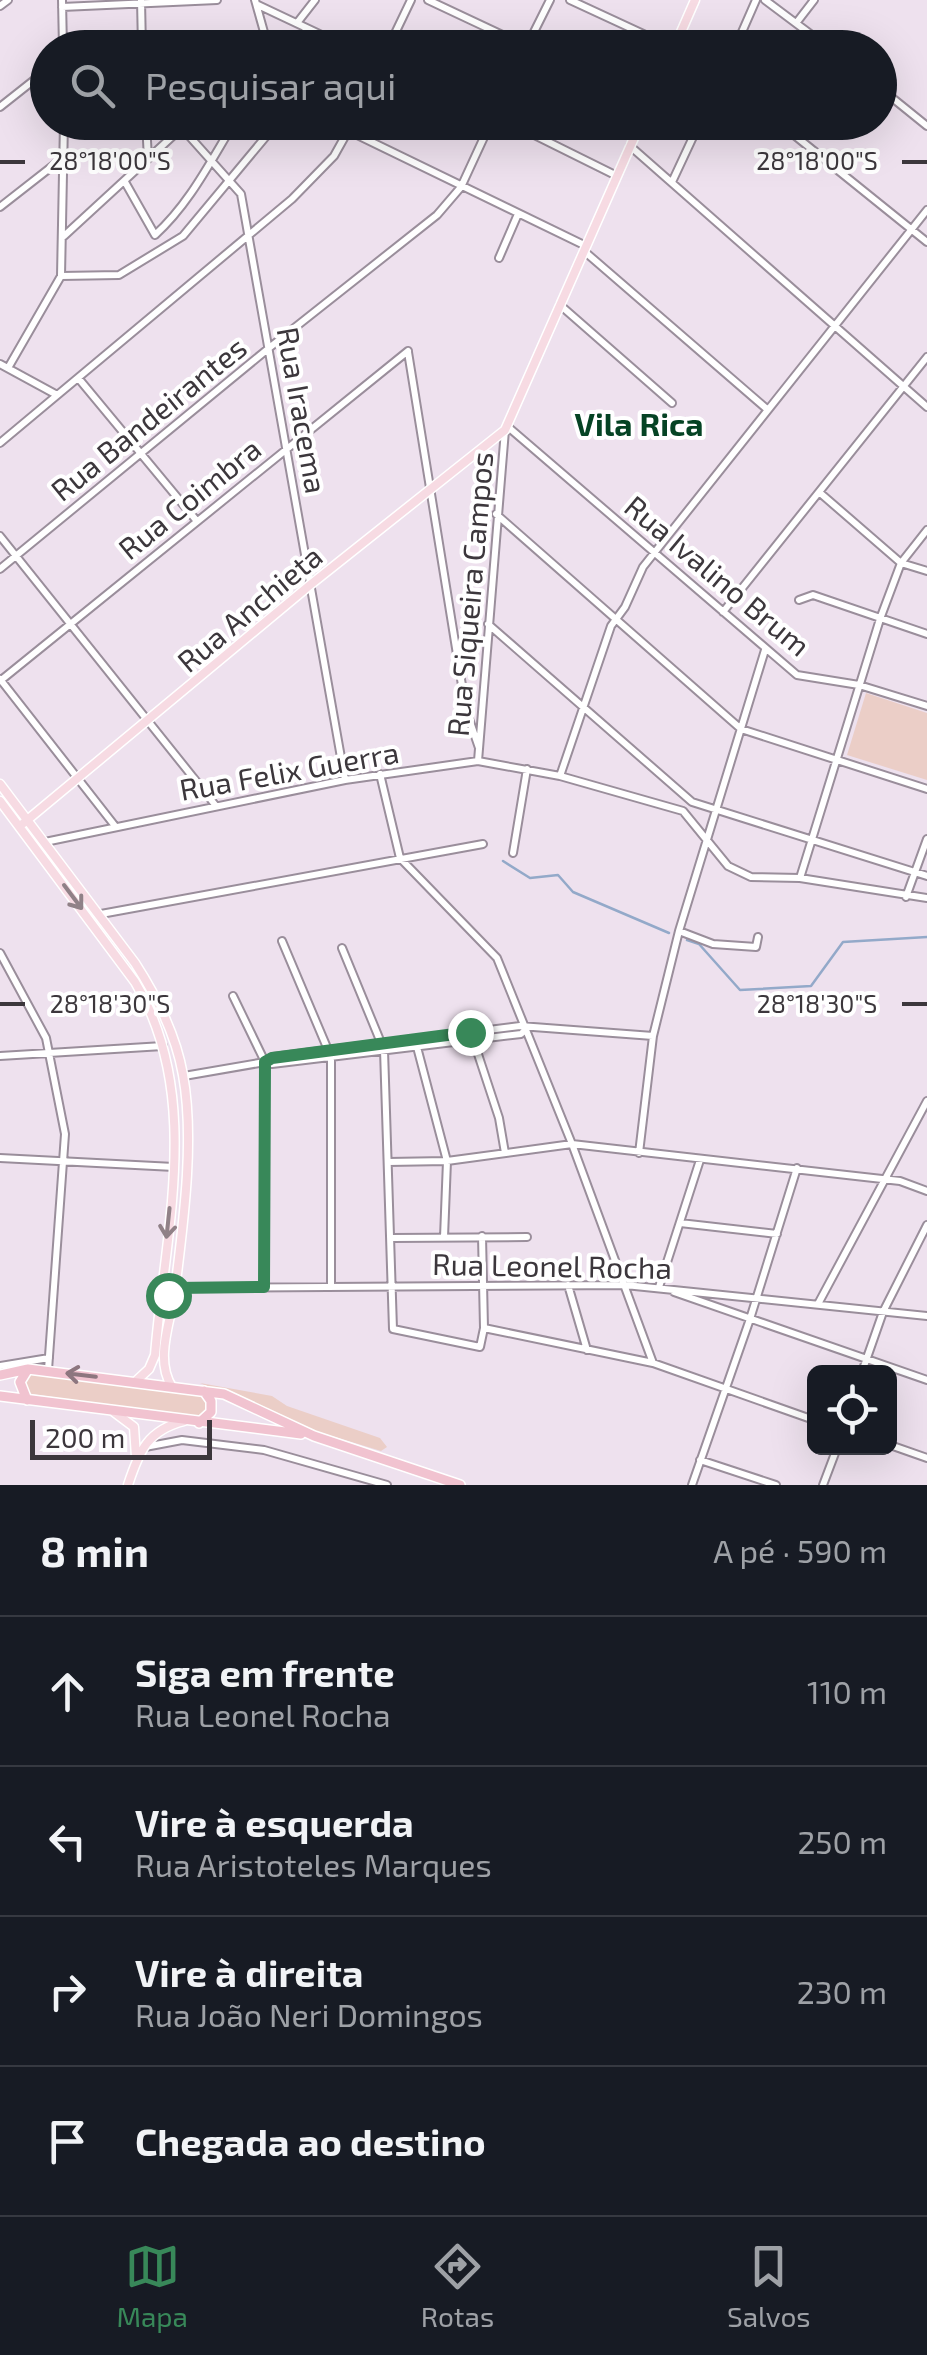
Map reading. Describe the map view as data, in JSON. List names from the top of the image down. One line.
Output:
{"streets":{"main road":["Rua Siqueira Campos","Rua Anchieta"],"street":["Rua Iracema","Rua Bandeirantes","Rua Coimbra","Rua Ivalino Brum","Rua Felix Guerra","Rua Leonel Rocha"]},"crossings":[["Rua Iracema","Rua Bandeirantes"],["Rua Iracema","Rua Coimbra"],["Rua Iracema","Rua Anchieta"],["Rua Iracema","Rua Felix Guerra"],["Rua Coimbra","Rua Anchieta"],["Rua Ivalino Brum","Rua Siqueira Campos"],["Rua Ivalino Brum","Rua Anchieta"],["Rua Siqueira Campos","Rua Anchieta"],["Rua Siqueira Campos","Rua Felix Guerra"]],"districts":["Vila Rica"],"scale_bar":"200 m","page":{"search":"Pesquisar aqui","scale":"200 m","heading":["8 min","A pé · 590 m"],"list":[["Siga em frente","Rua Leonel Rocha","110 m"],["Vire à esquerda","Rua Aristoteles Marques","250 m"],["Vire à direita","Rua João Neri Domingos","230 m"],"Chegada ao destino"],"nav":["Mapa","Rotas","Salvos"]},"coordinates":["28°18'00\"S","28°18'30\"S"]}
